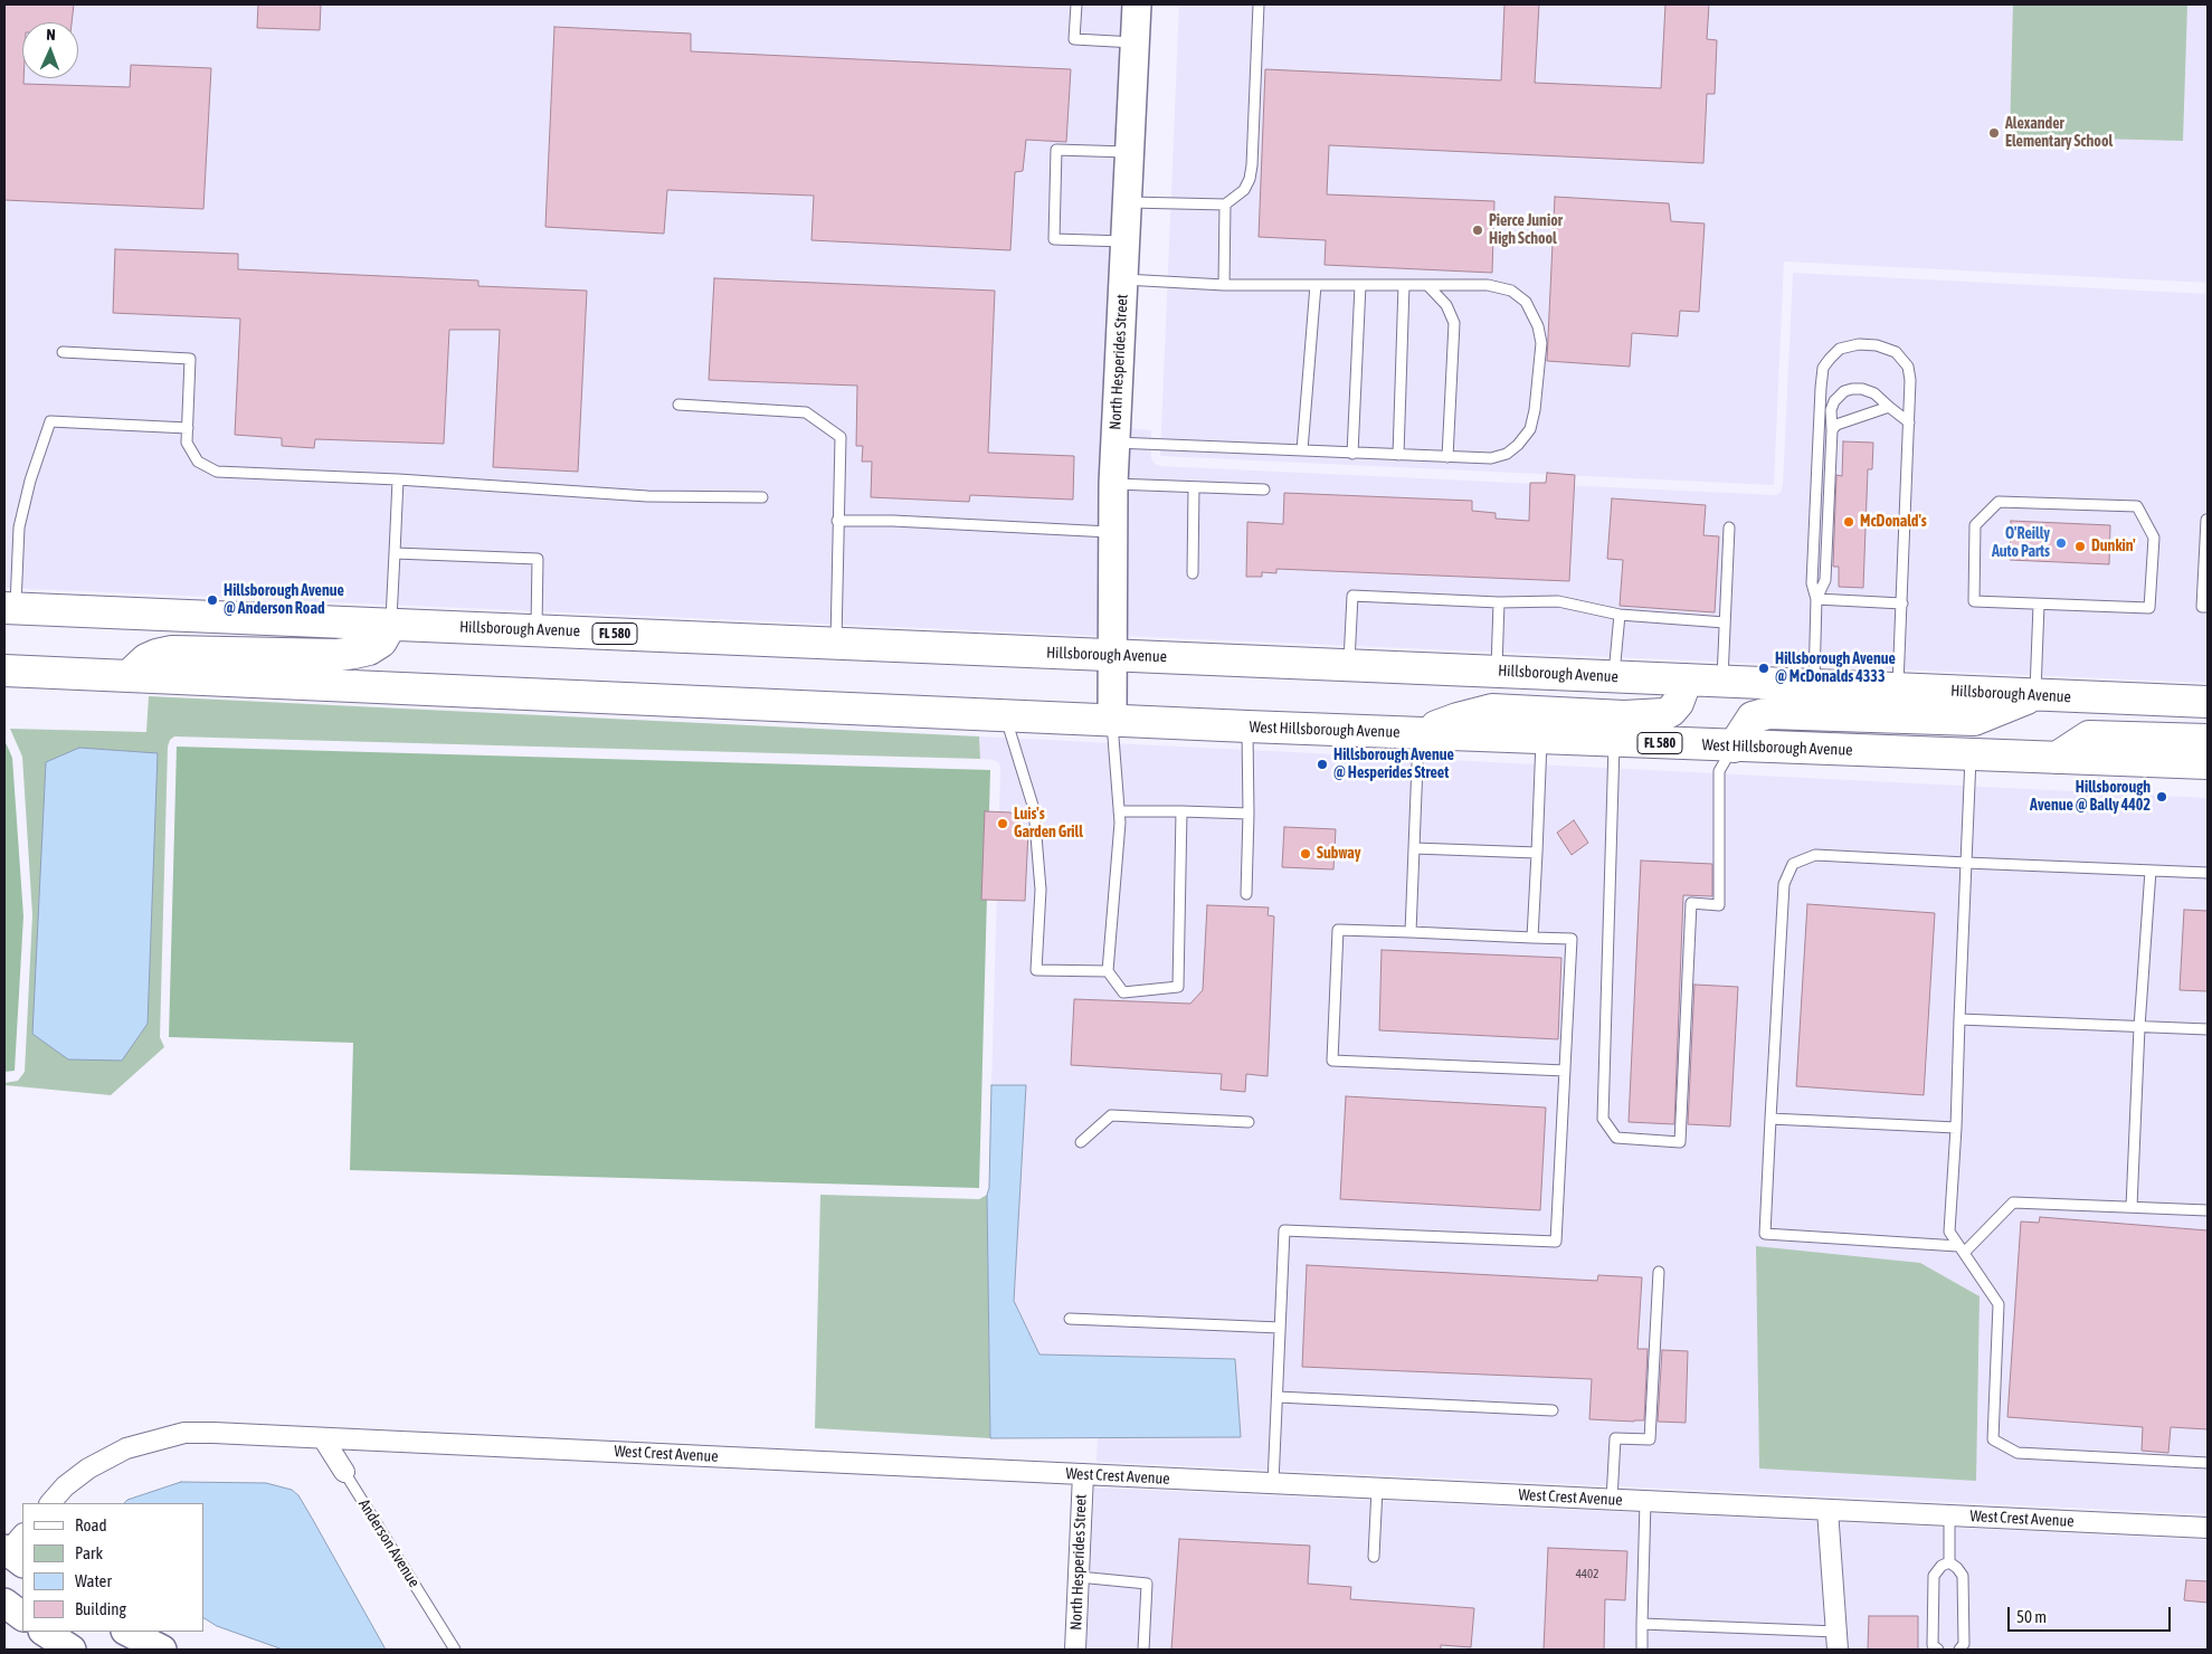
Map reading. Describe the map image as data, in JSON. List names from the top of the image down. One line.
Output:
{"streets":{"main road":["Hillsborough Avenue","FL 580","West Hillsborough Avenue"],"street":["North Hesperides Street","West Crest Avenue","Anderson Avenue"]},"crossings":[["North Hesperides Street","Hillsborough Avenue"],["North Hesperides Street","FL 580"],["North Hesperides Street","West Hillsborough Avenue"],["North Hesperides Street","West Crest Avenue"],["FL 580","West Hillsborough Avenue"],["West Crest Avenue","Anderson Avenue"]],"places":["Alexander Elementary School","Pierce Junior High School","McDonald's","O'Reilly Auto Parts","Dunkin'","Hillsborough Avenue @ Anderson Road","Hillsborough Avenue @ McDonalds 4333","Hillsborough Avenue @ Hesperides Street","Hillsborough Avenue @ Bally 4402","Luis's Garden Grill","Subway"],"house_numbers":["4402"],"legend":["Road","Park","Water","Building"],"scale_bar":"50 m","north":"top"}
